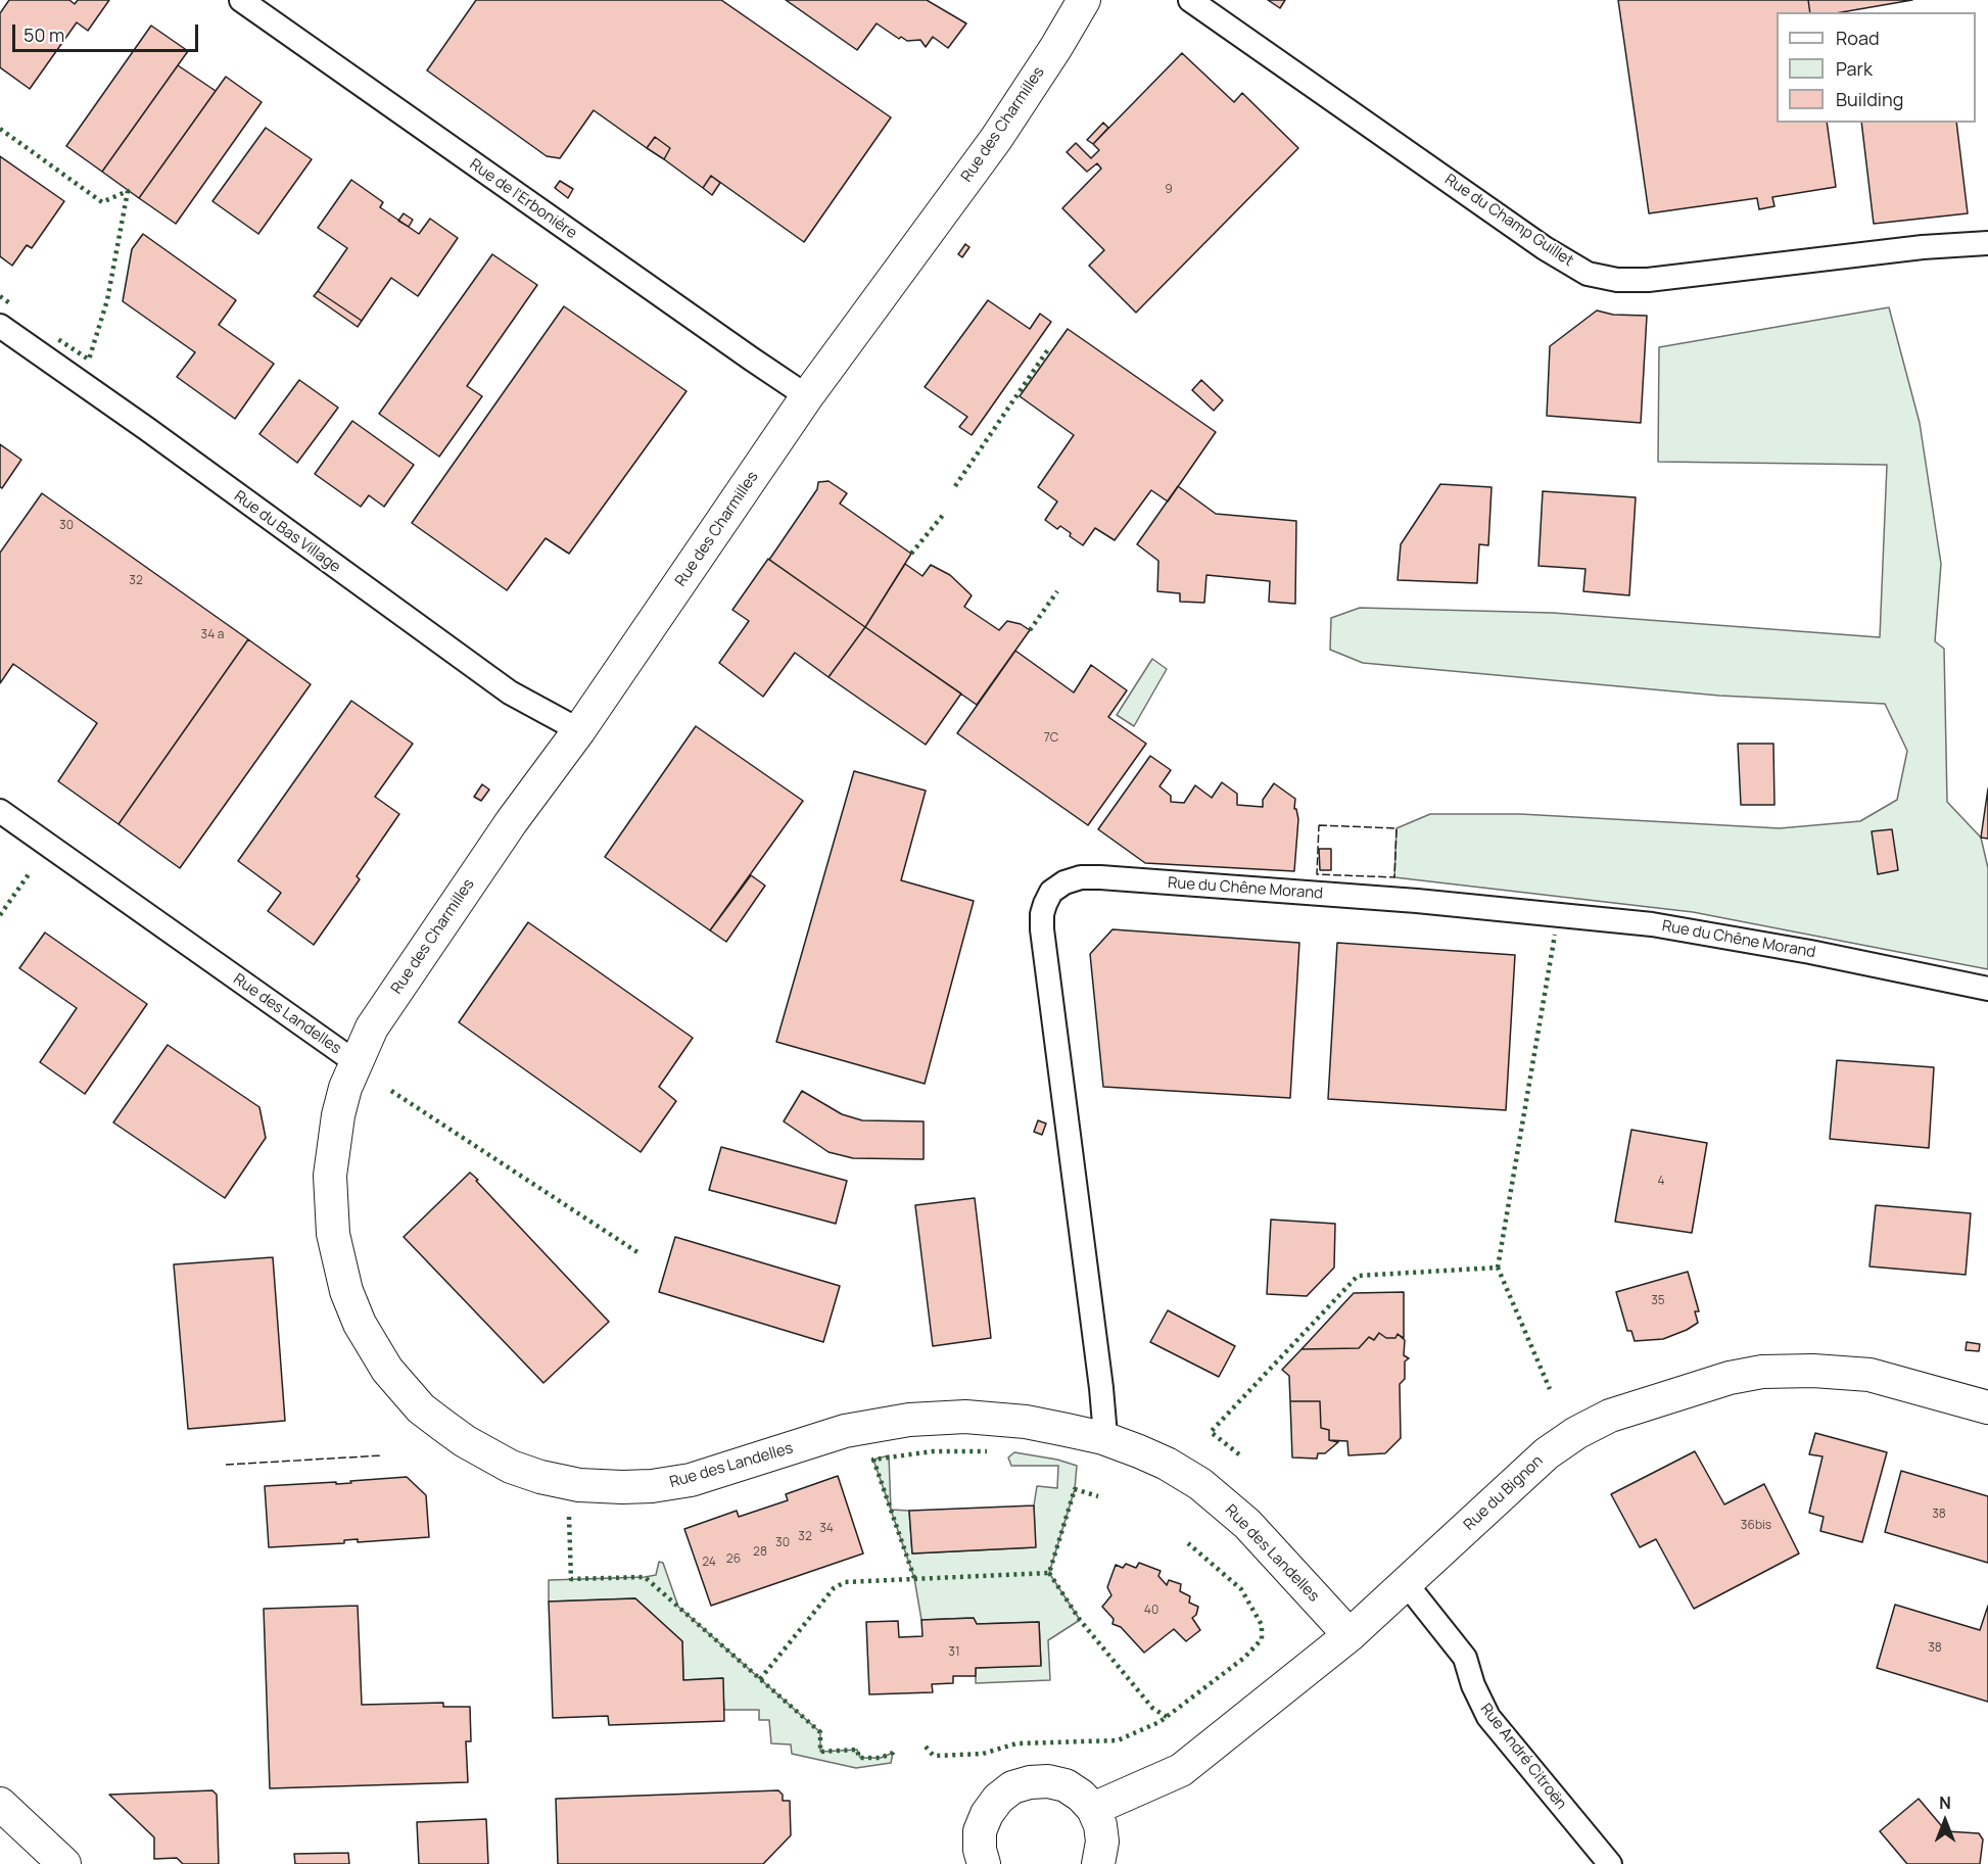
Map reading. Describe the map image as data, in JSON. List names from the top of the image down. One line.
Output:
{"streets":{"street":["Rue des Charmilles","Rue de l'Erbonière","Rue du Champ Guillet","Rue du Bas Village","Rue du Chêne Morand","Rue des Landelles","Rue du Bignon","Rue André Citroën"]},"crossings":[["Rue des Charmilles","Rue de l'Erbonière"],["Rue des Charmilles","Rue du Bas Village"],["Rue des Charmilles","Rue des Landelles"],["Rue du Chêne Morand","Rue des Landelles"],["Rue des Landelles","Rue du Bignon"],["Rue du Bignon","Rue André Citroën"]],"house_numbers":["9","30","32","34 a","7C","4","35","38","36bis","34","32","30","28","26","24","40","38","31"],"legend":["Road","Park","Building"],"scale_bar":"50 m","north":"top"}
